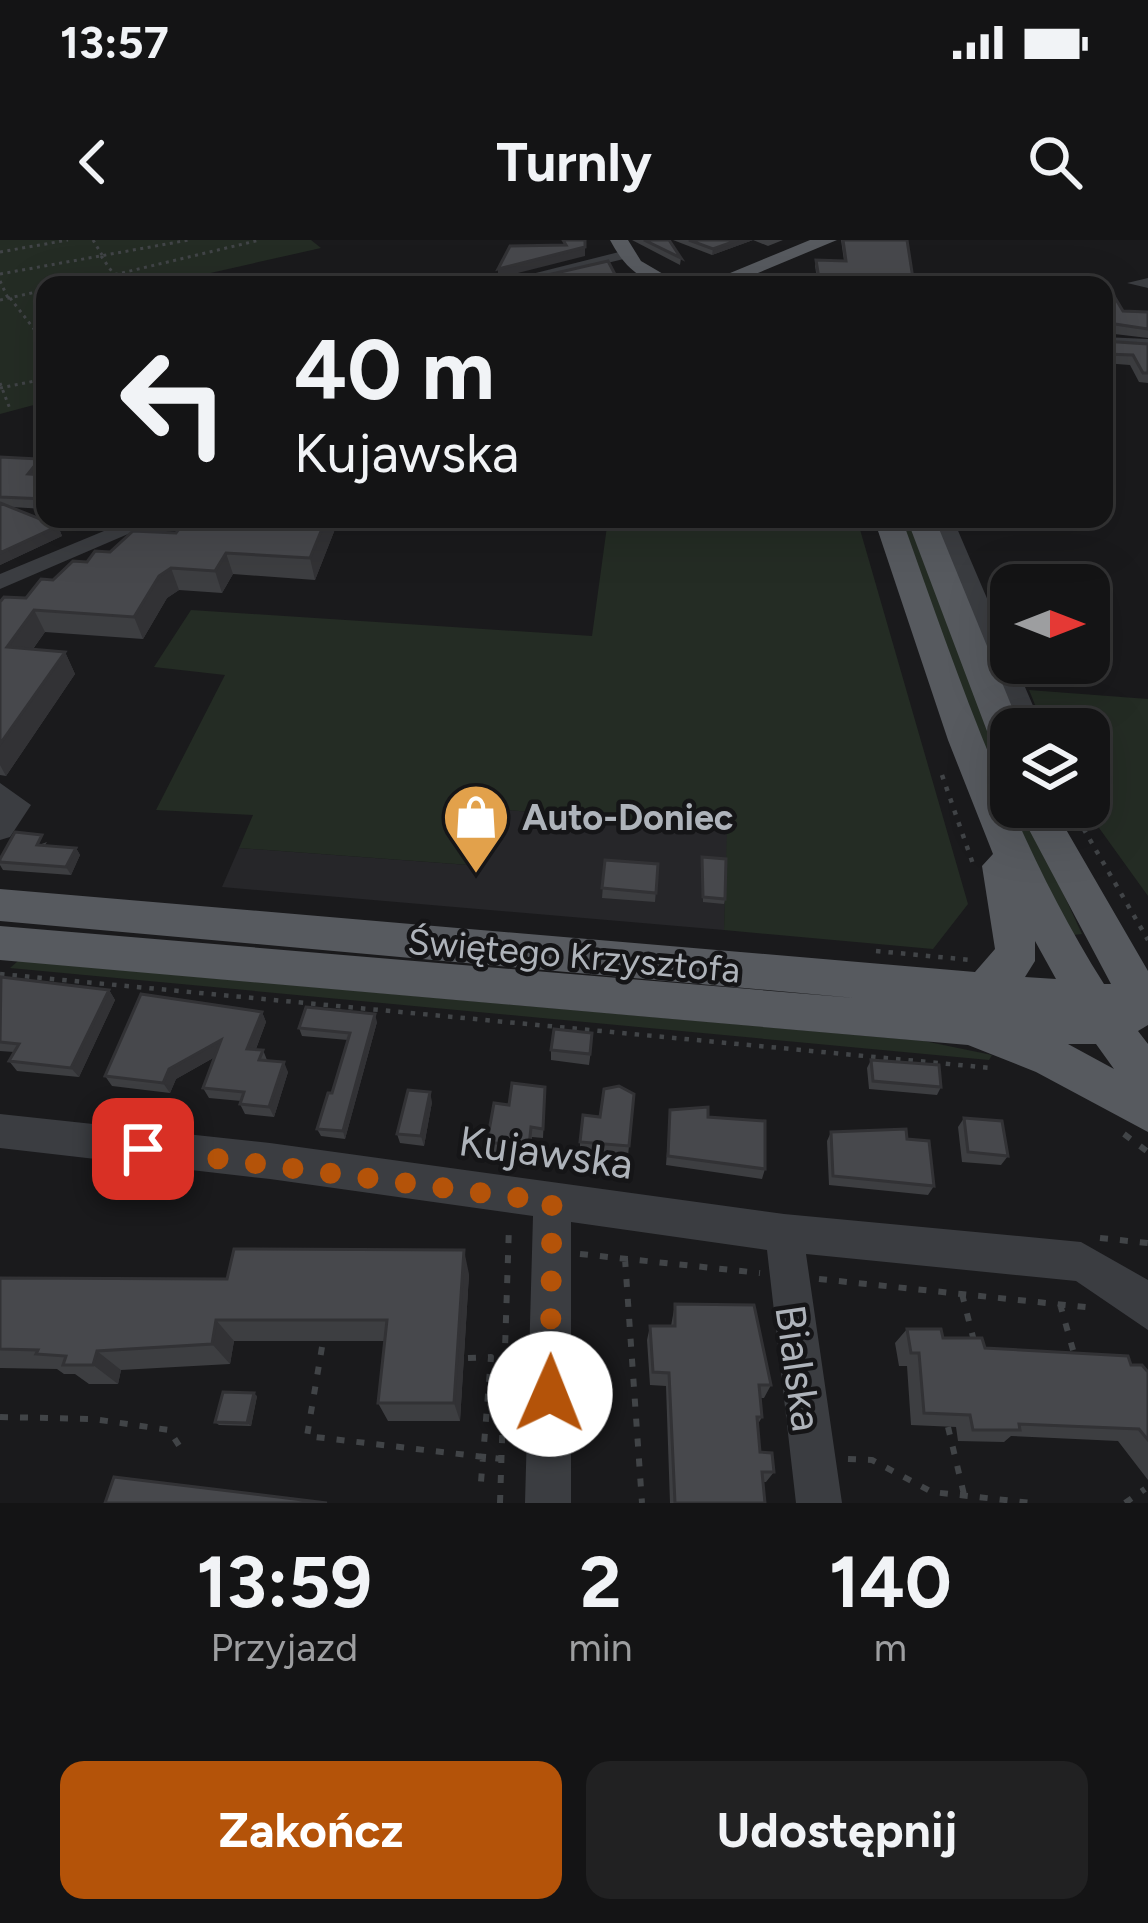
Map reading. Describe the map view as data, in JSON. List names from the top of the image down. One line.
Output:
{"streets":{"main road":["Świętego Krzysztofa"],"street":["Kujawska","Bialska"]},"crossings":[["Kujawska","Bialska"]],"places":{"shop":["Auto-Doniec"]},"north":"right","page":{"status":"13:57","header":"Turnly","turn":["40 m","Kujawska"],"eta":["13:59","Przyjazd","2","min","140","m"],"buttons":["Zakończ","Udostępnij"]}}
